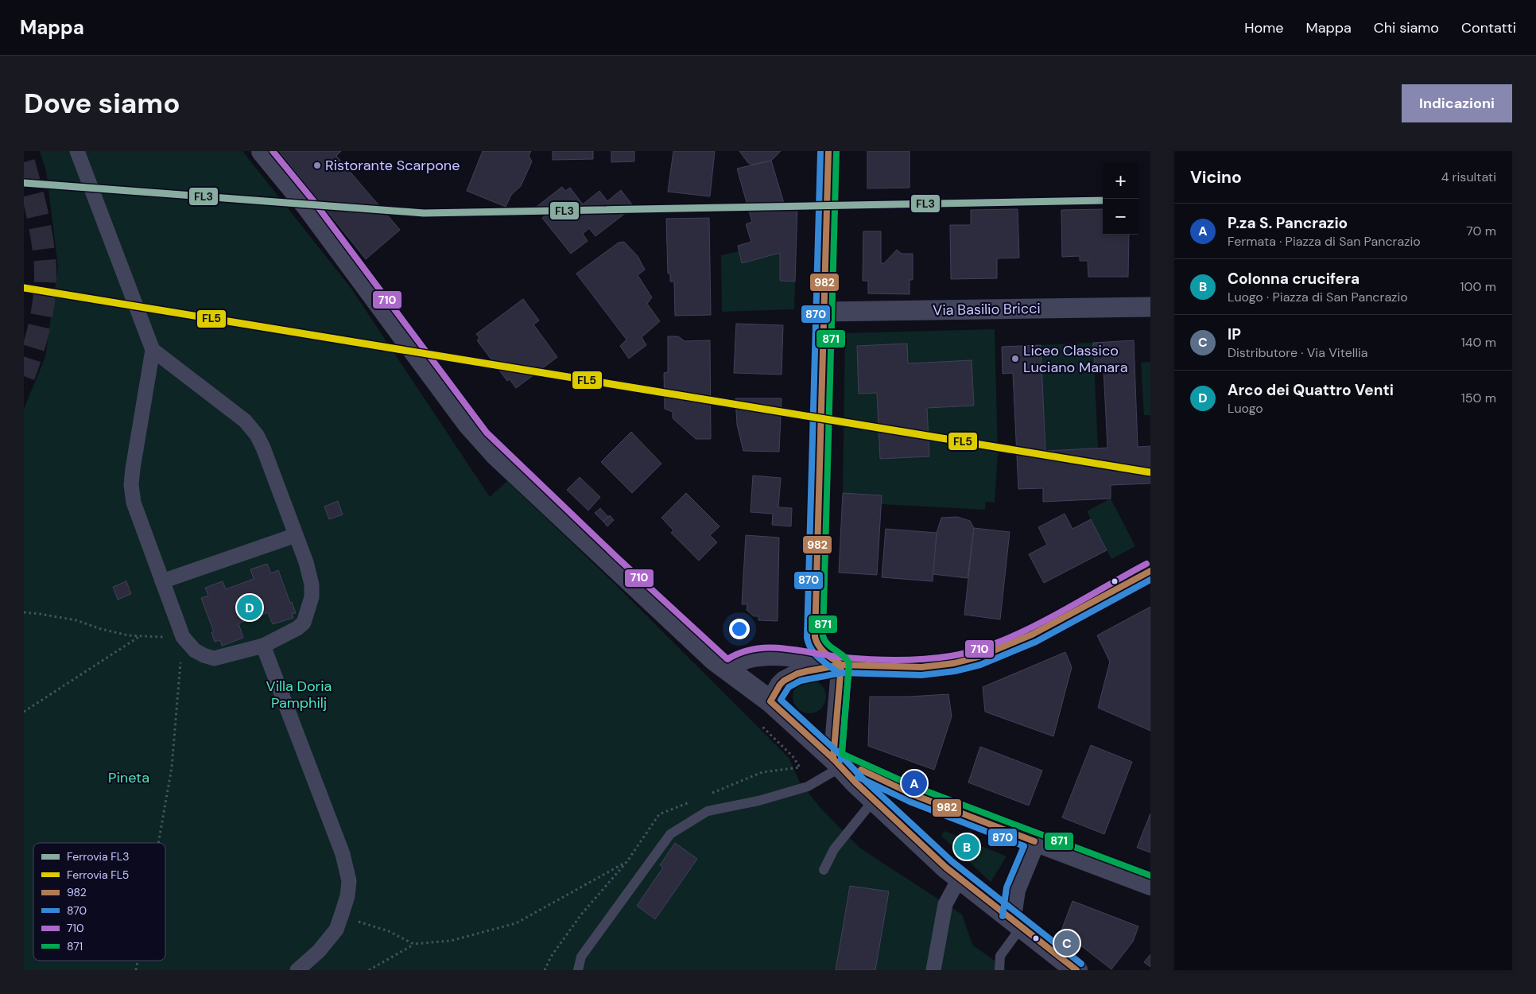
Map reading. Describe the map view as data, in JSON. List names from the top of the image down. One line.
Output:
{"streets":{"street":["Via Basilio Bricci"]},"parks":["Villa Doria Pamphilj","Pineta"],"places":["Ristorante Scarpone","Liceo Classico Luciano Manara"],"lines":["transit line 982","transit line 870","transit line 710","transit line 871","rail line FL3","rail line FL5"],"legend":["Ferrovia FL3","Ferrovia FL5","982","870","710","871"],"page":{"header":"Mappa","nav":["Home","Mappa","Chi siamo","Contatti"],"buttons":"Indicazioni","title":"Dove siamo","heading":["Vicino","4 risultati"],"map_buttons":["+","−"],"list":[{"mark":"A","name":"P.za S. Pancrazio","note":"Fermata · Piazza di San Pancrazio","value":"70 m"},{"mark":"B","name":"Colonna crucifera","note":"Luogo · Piazza di San Pancrazio","value":"100 m"},{"mark":"C","name":"IP","note":"Distributore · Via Vitellia","value":"140 m"},{"mark":"D","name":"Arco dei Quattro Venti","note":"Luogo","value":"150 m"}],"pins":["D","A","B","C"]}}
